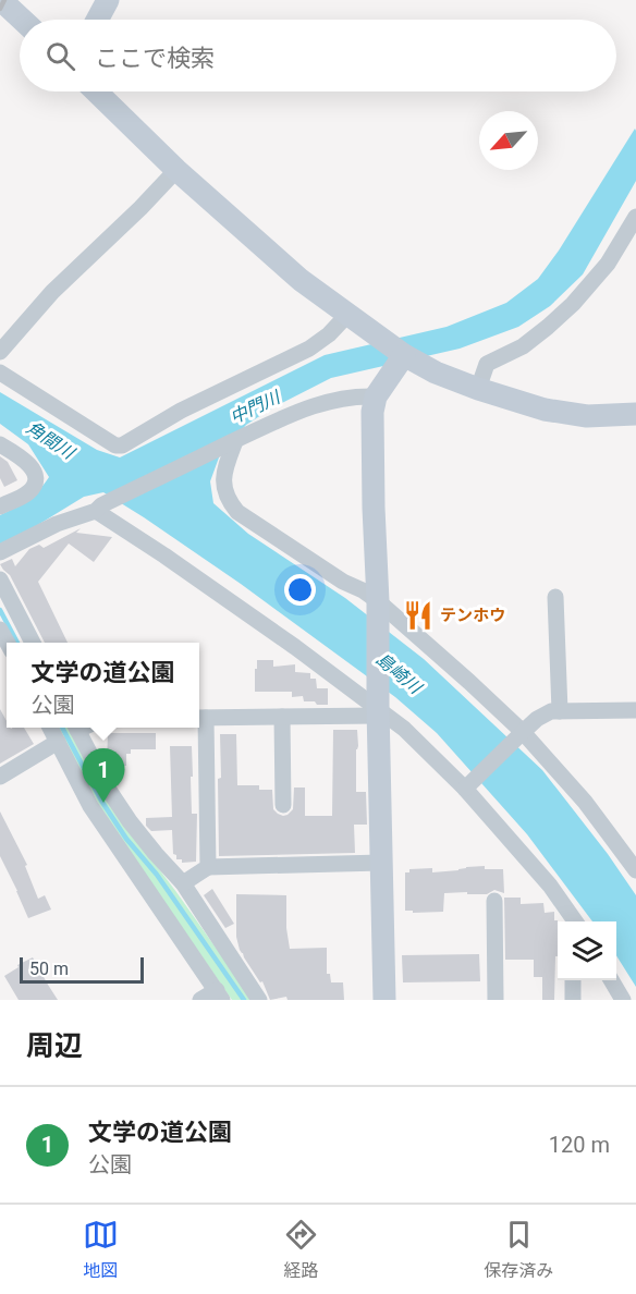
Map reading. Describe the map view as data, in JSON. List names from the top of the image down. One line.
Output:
{"water":["中門川","角間川","島崎川"],"places":{"restaurant":["テンホウ"]},"scale_bar":"50 m","north":"bottom left","page":{"search":"ここで検索","popup":["文学の道公園","公園"],"pins":"1","scale":"50 m","heading":"周辺","list":[{"mark":"1","name":"文学の道公園","note":"公園","value":"120 m"}],"nav":["地図","経路","保存済み"]}}
